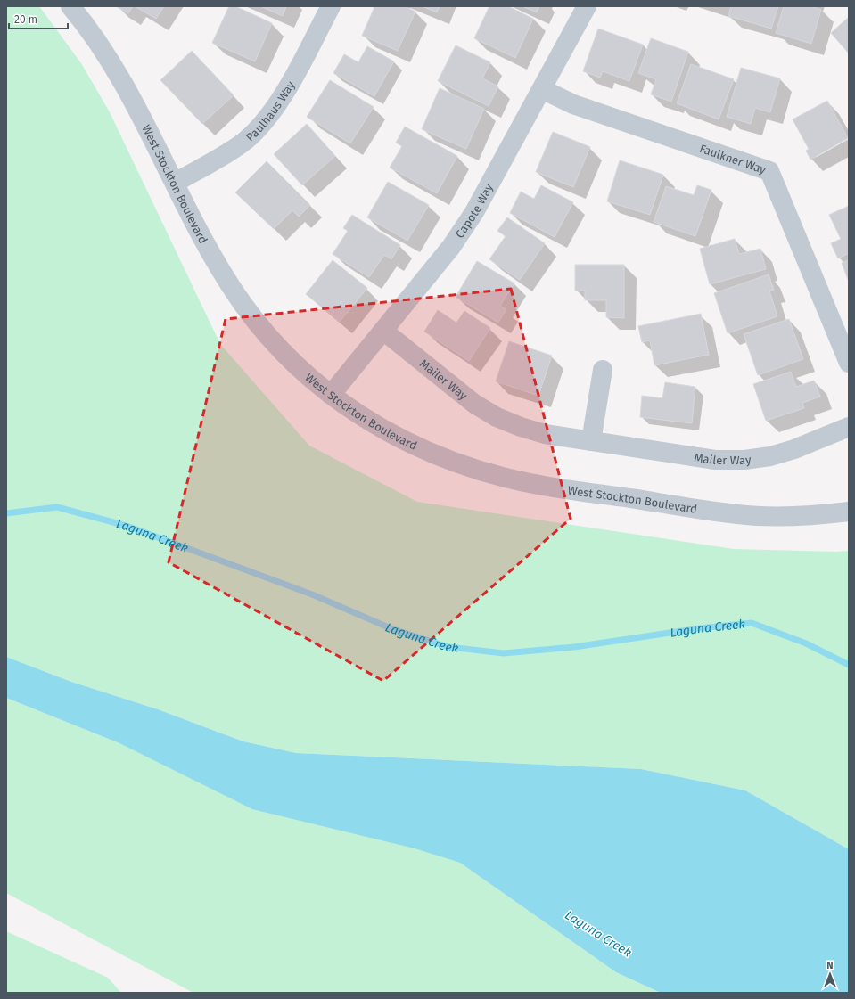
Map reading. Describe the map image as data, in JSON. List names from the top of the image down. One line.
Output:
{"streets":{"street":["Paulhaus Way","Faulkner Way","West Stockton Boulevard","Capote Way","Mailer Way"]},"crossings":[["Paulhaus Way","West Stockton Boulevard"],["Faulkner Way","Capote Way"],["West Stockton Boulevard","Capote Way"],["Capote Way","Mailer Way"]],"water":["Laguna Creek"],"scale_bar":"20 m","north":"top"}
